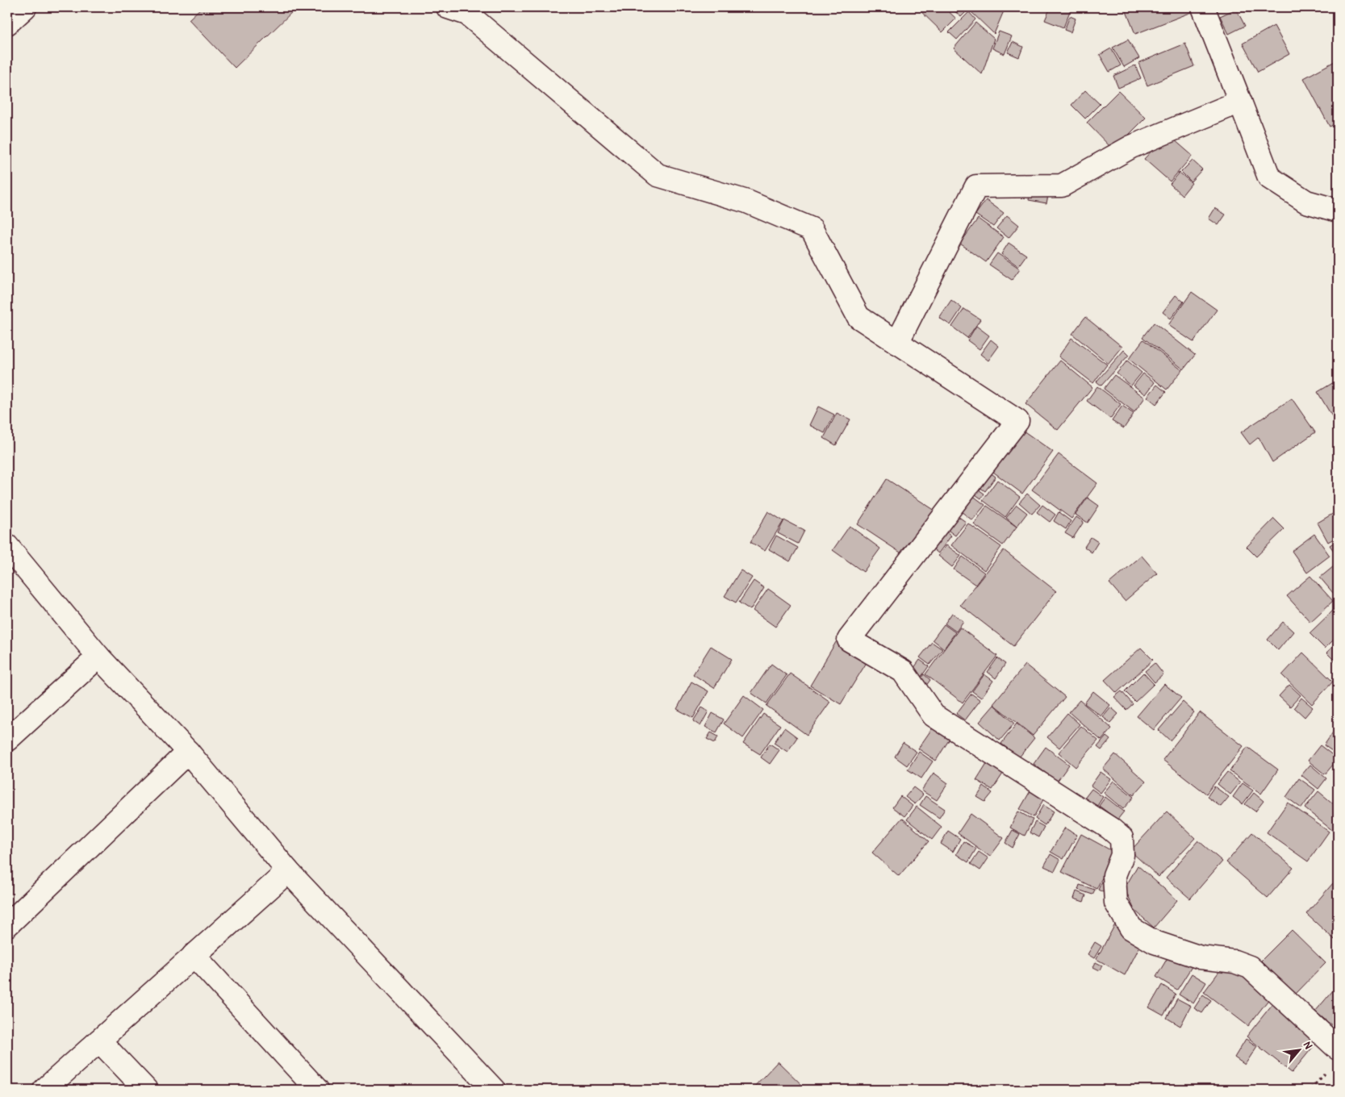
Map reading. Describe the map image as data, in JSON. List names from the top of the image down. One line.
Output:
{"north":"top right"}
